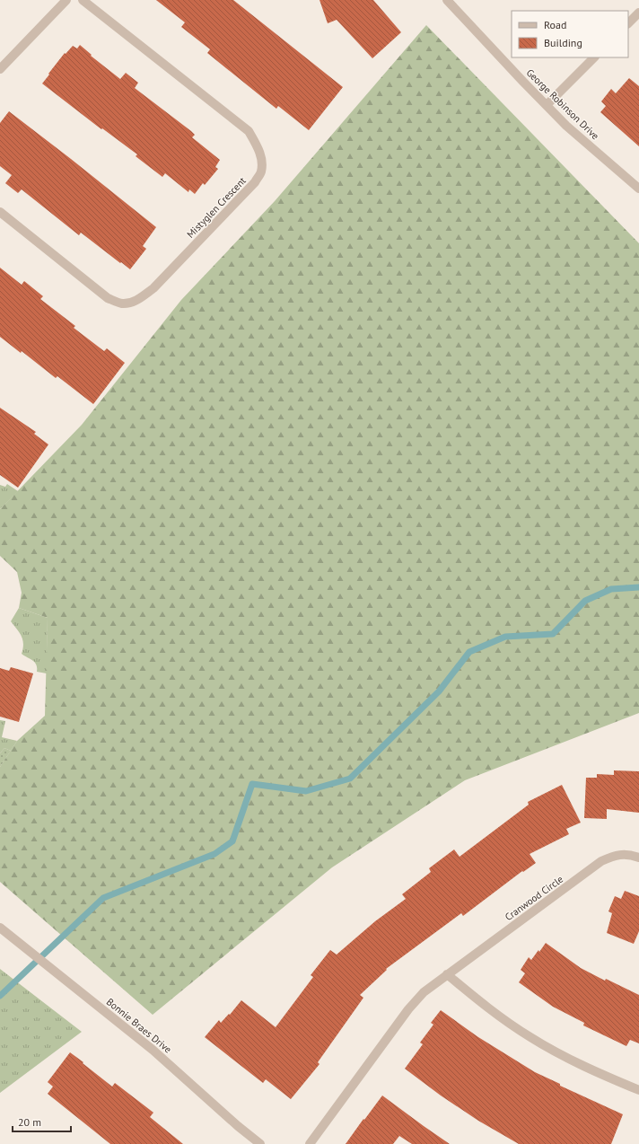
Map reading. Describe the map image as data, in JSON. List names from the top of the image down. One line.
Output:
{"streets":{"street":["George Robinson Drive","Mistyglen Crescent","Cranwood Circle","Bonnie Braes Drive"]},"legend":["Road","Building"],"scale_bar":"20 m"}
